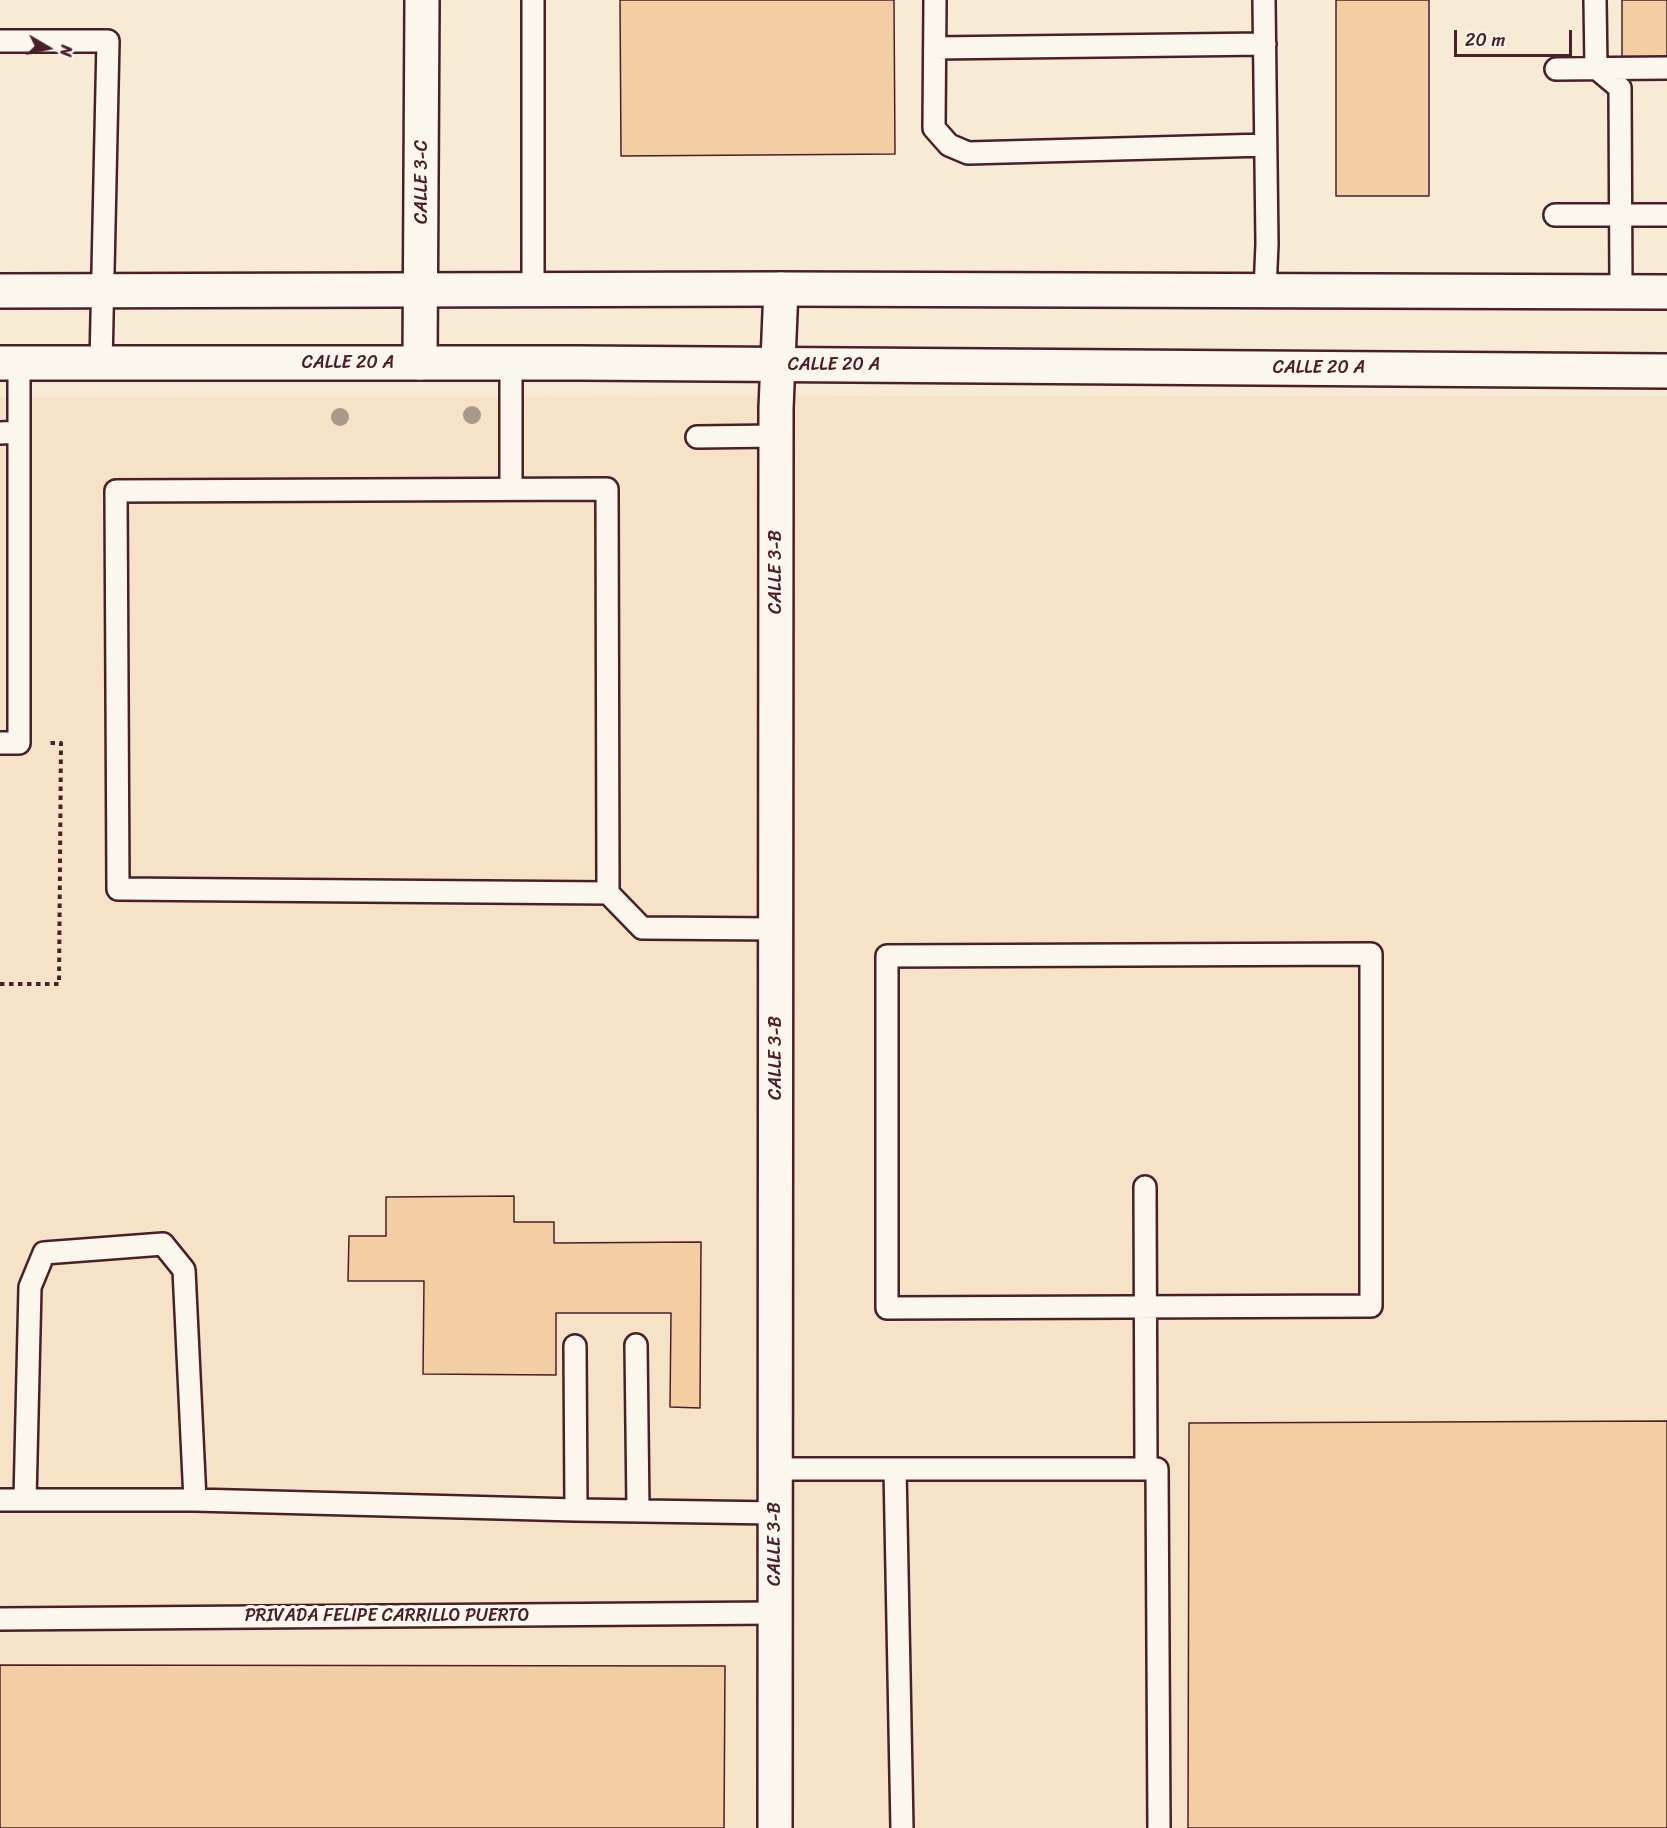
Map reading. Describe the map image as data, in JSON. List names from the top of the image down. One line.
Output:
{"streets":{"street":["CALLE 3-C","CALLE 20 A","CALLE 3-B"],"lane":["PRIVADA FELIPE CARRILLO PUERTO"]},"crossings":[["CALLE 3-C","CALLE 20 A"],["CALLE 20 A","CALLE 3-B"],["CALLE 3-B","PRIVADA FELIPE CARRILLO PUERTO"]],"scale_bar":"20 m","north":"right"}
